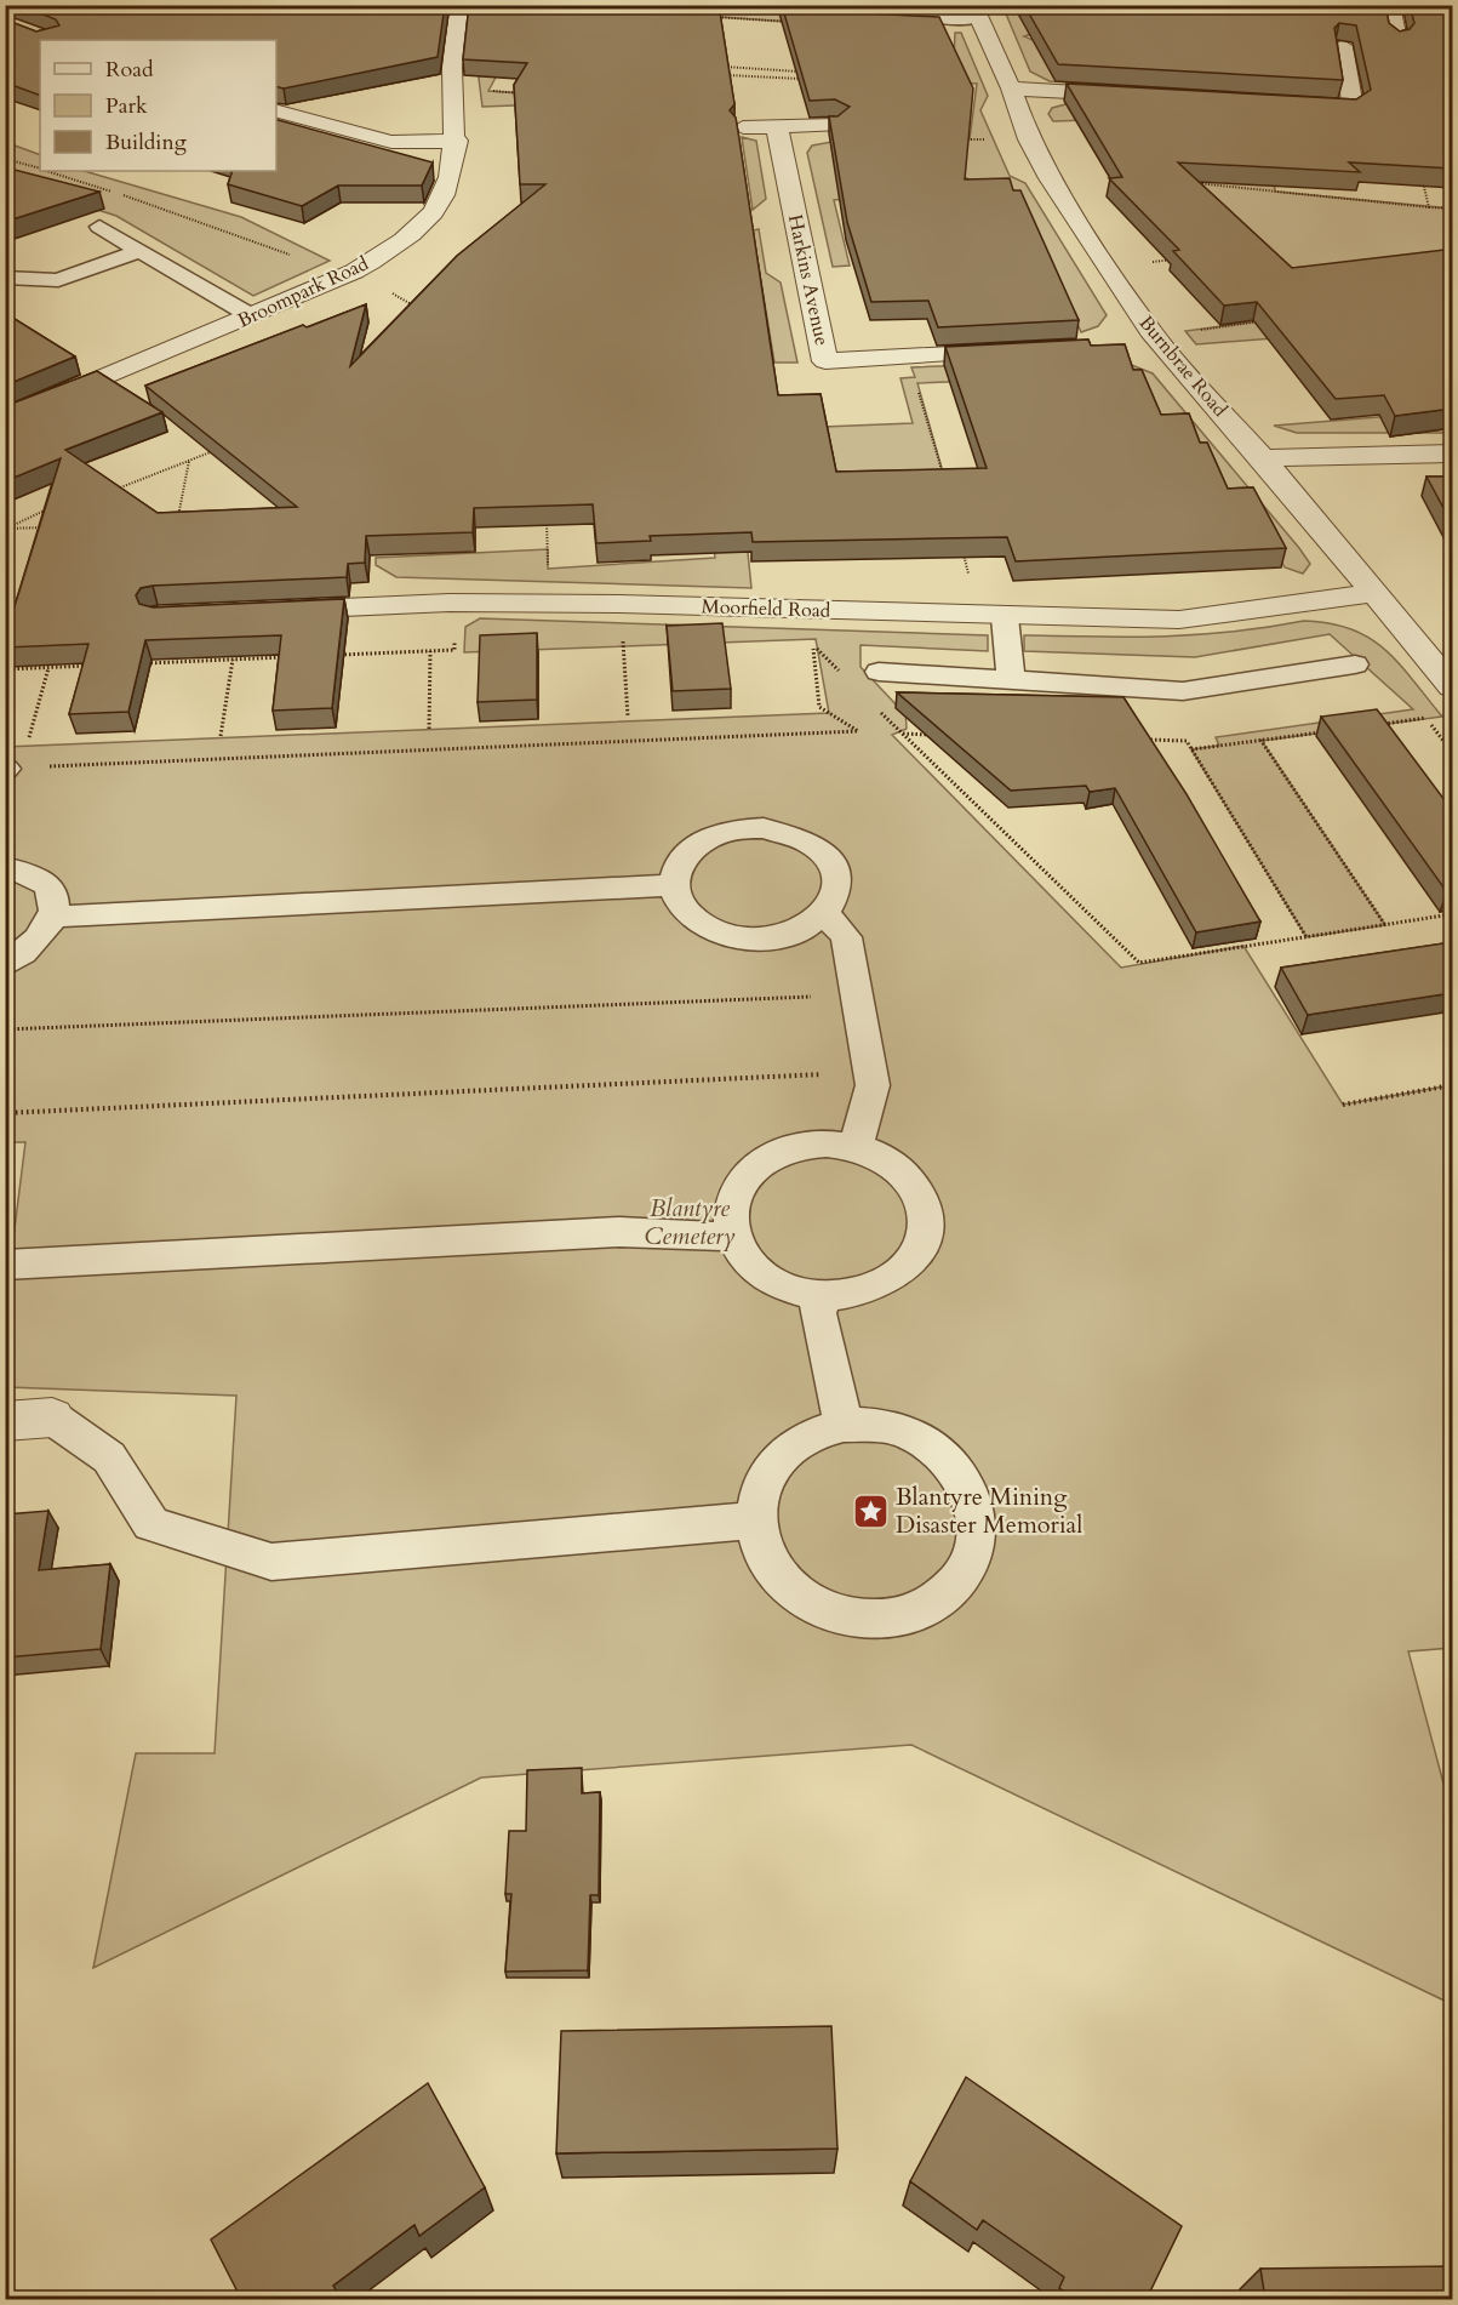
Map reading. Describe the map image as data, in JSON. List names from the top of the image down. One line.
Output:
{"streets":{"street":["Harkins Avenue","Broompark Road","Burnbrae Road","Moorfield Road"]},"crossings":[["Burnbrae Road","Moorfield Road"]],"parks":["Blantyre Cemetery"],"places":{"place":["Blantyre Mining Disaster Memorial"]},"legend":["Road","Park","Building"]}
